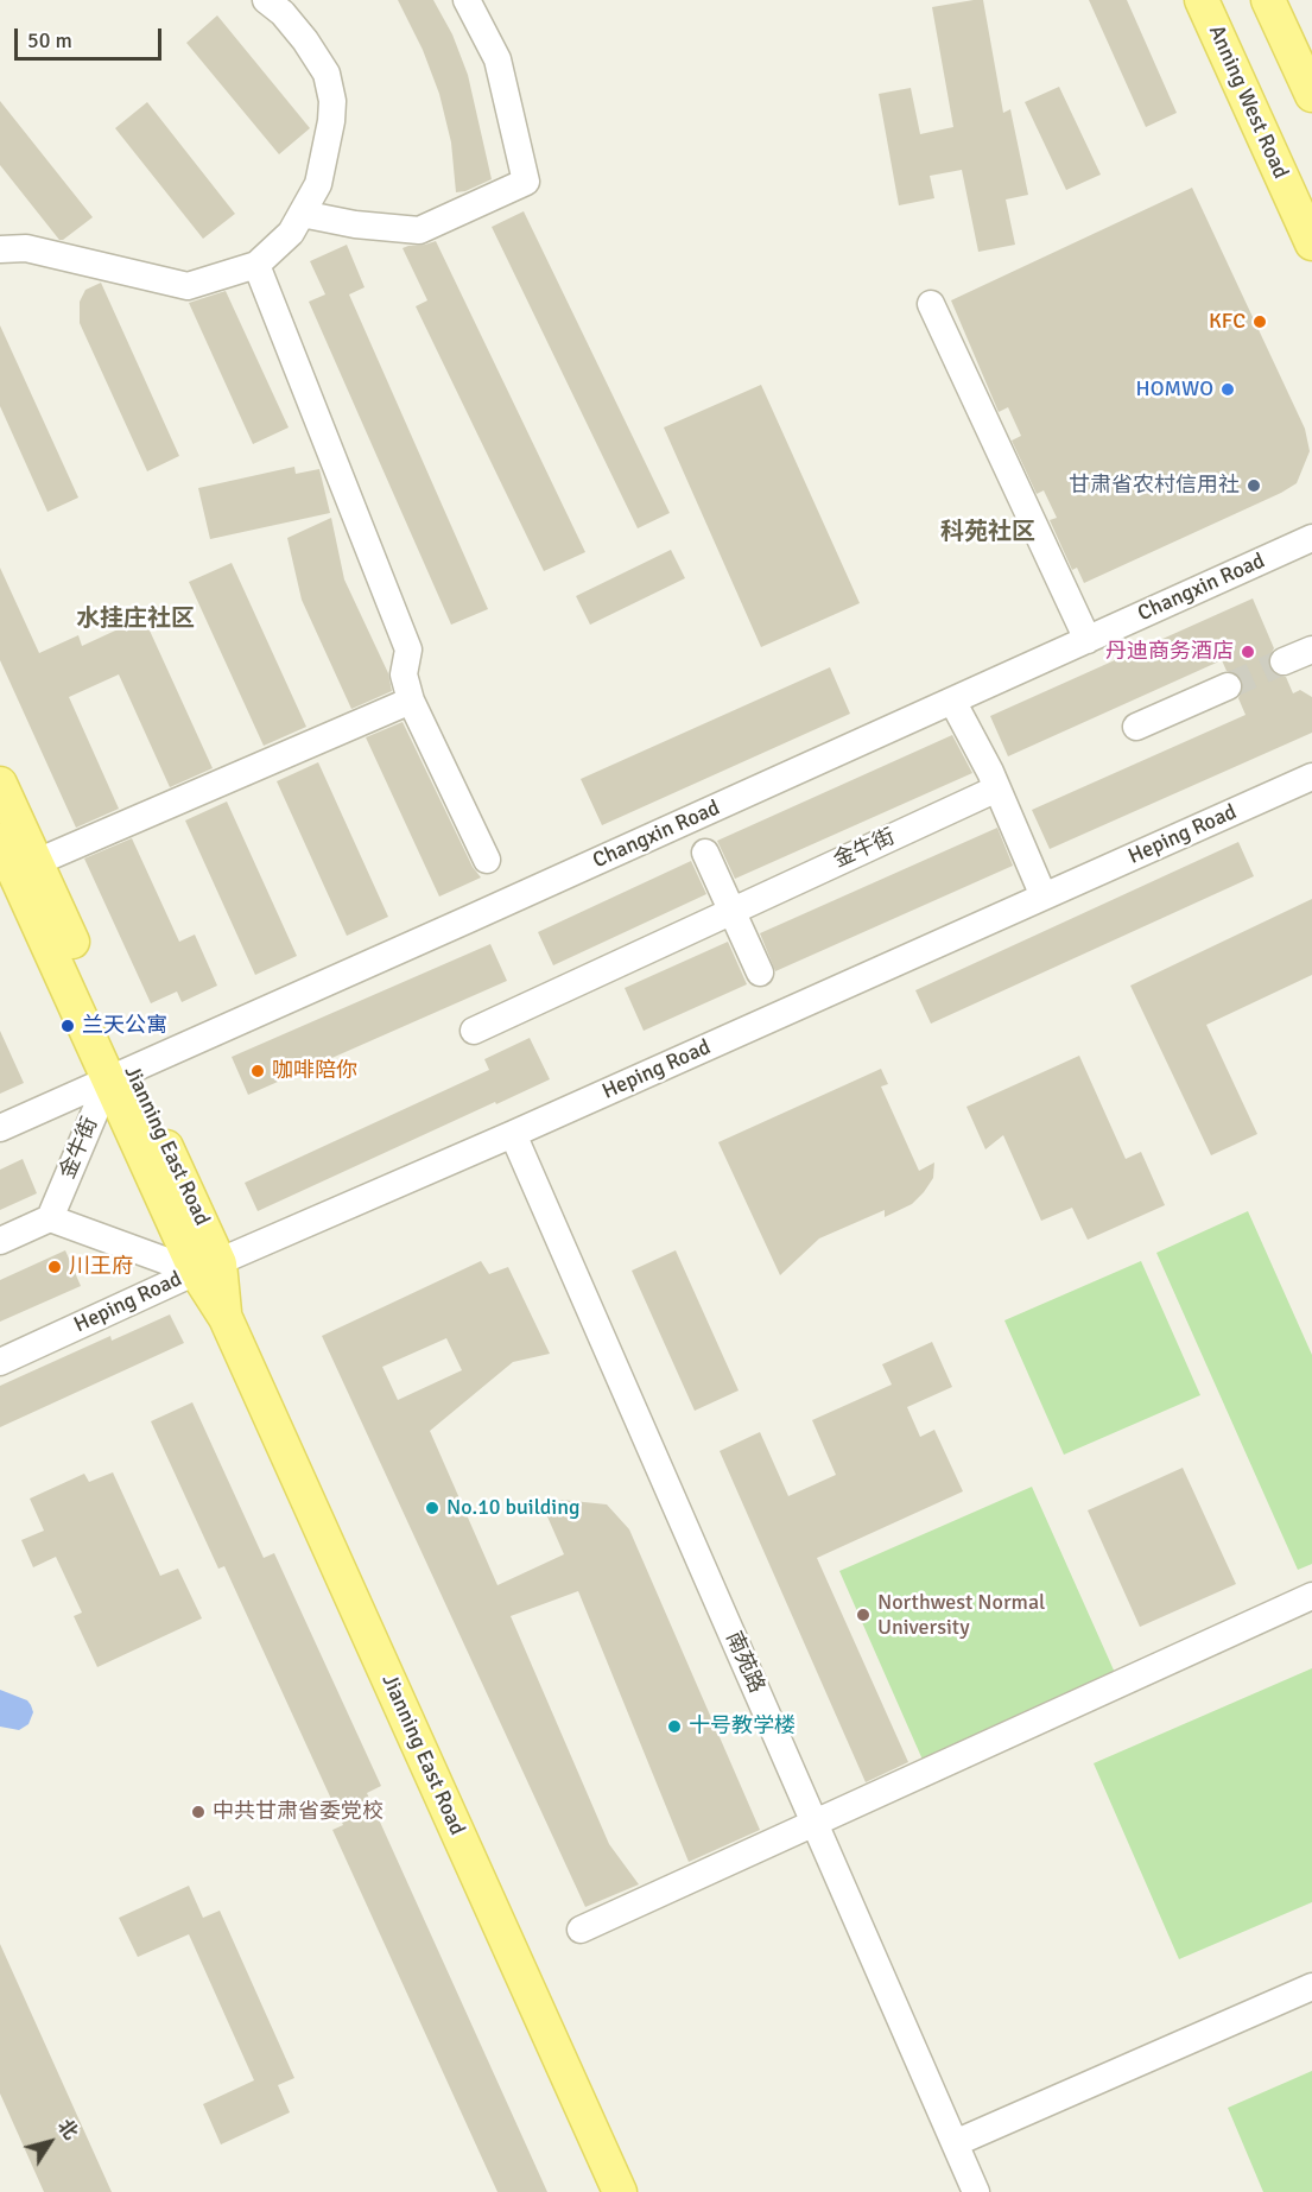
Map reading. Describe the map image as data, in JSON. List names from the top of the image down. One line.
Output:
{"streets":{"main road":["Anning West Road","Jianning East Road"],"street":["Changxin Road","Heping Road","金牛街","南苑路"]},"crossings":[["Changxin Road","金牛街"],["Changxin Road","Jianning East Road"],["Heping Road","Jianning East Road"],["Heping Road","南苑路"],["金牛街","Jianning East Road"]],"districts":["科苑社区","水挂庄社区"],"places":["KFC","HOMWO","甘肃省农村信用社","丹迪商务酒店","兰天公寓","咖啡陪你","川王府","No.10 building","Northwest Normal University","十号教学楼","中共甘肃省委党校"],"scale_bar":"50 m","north":"top right"}
